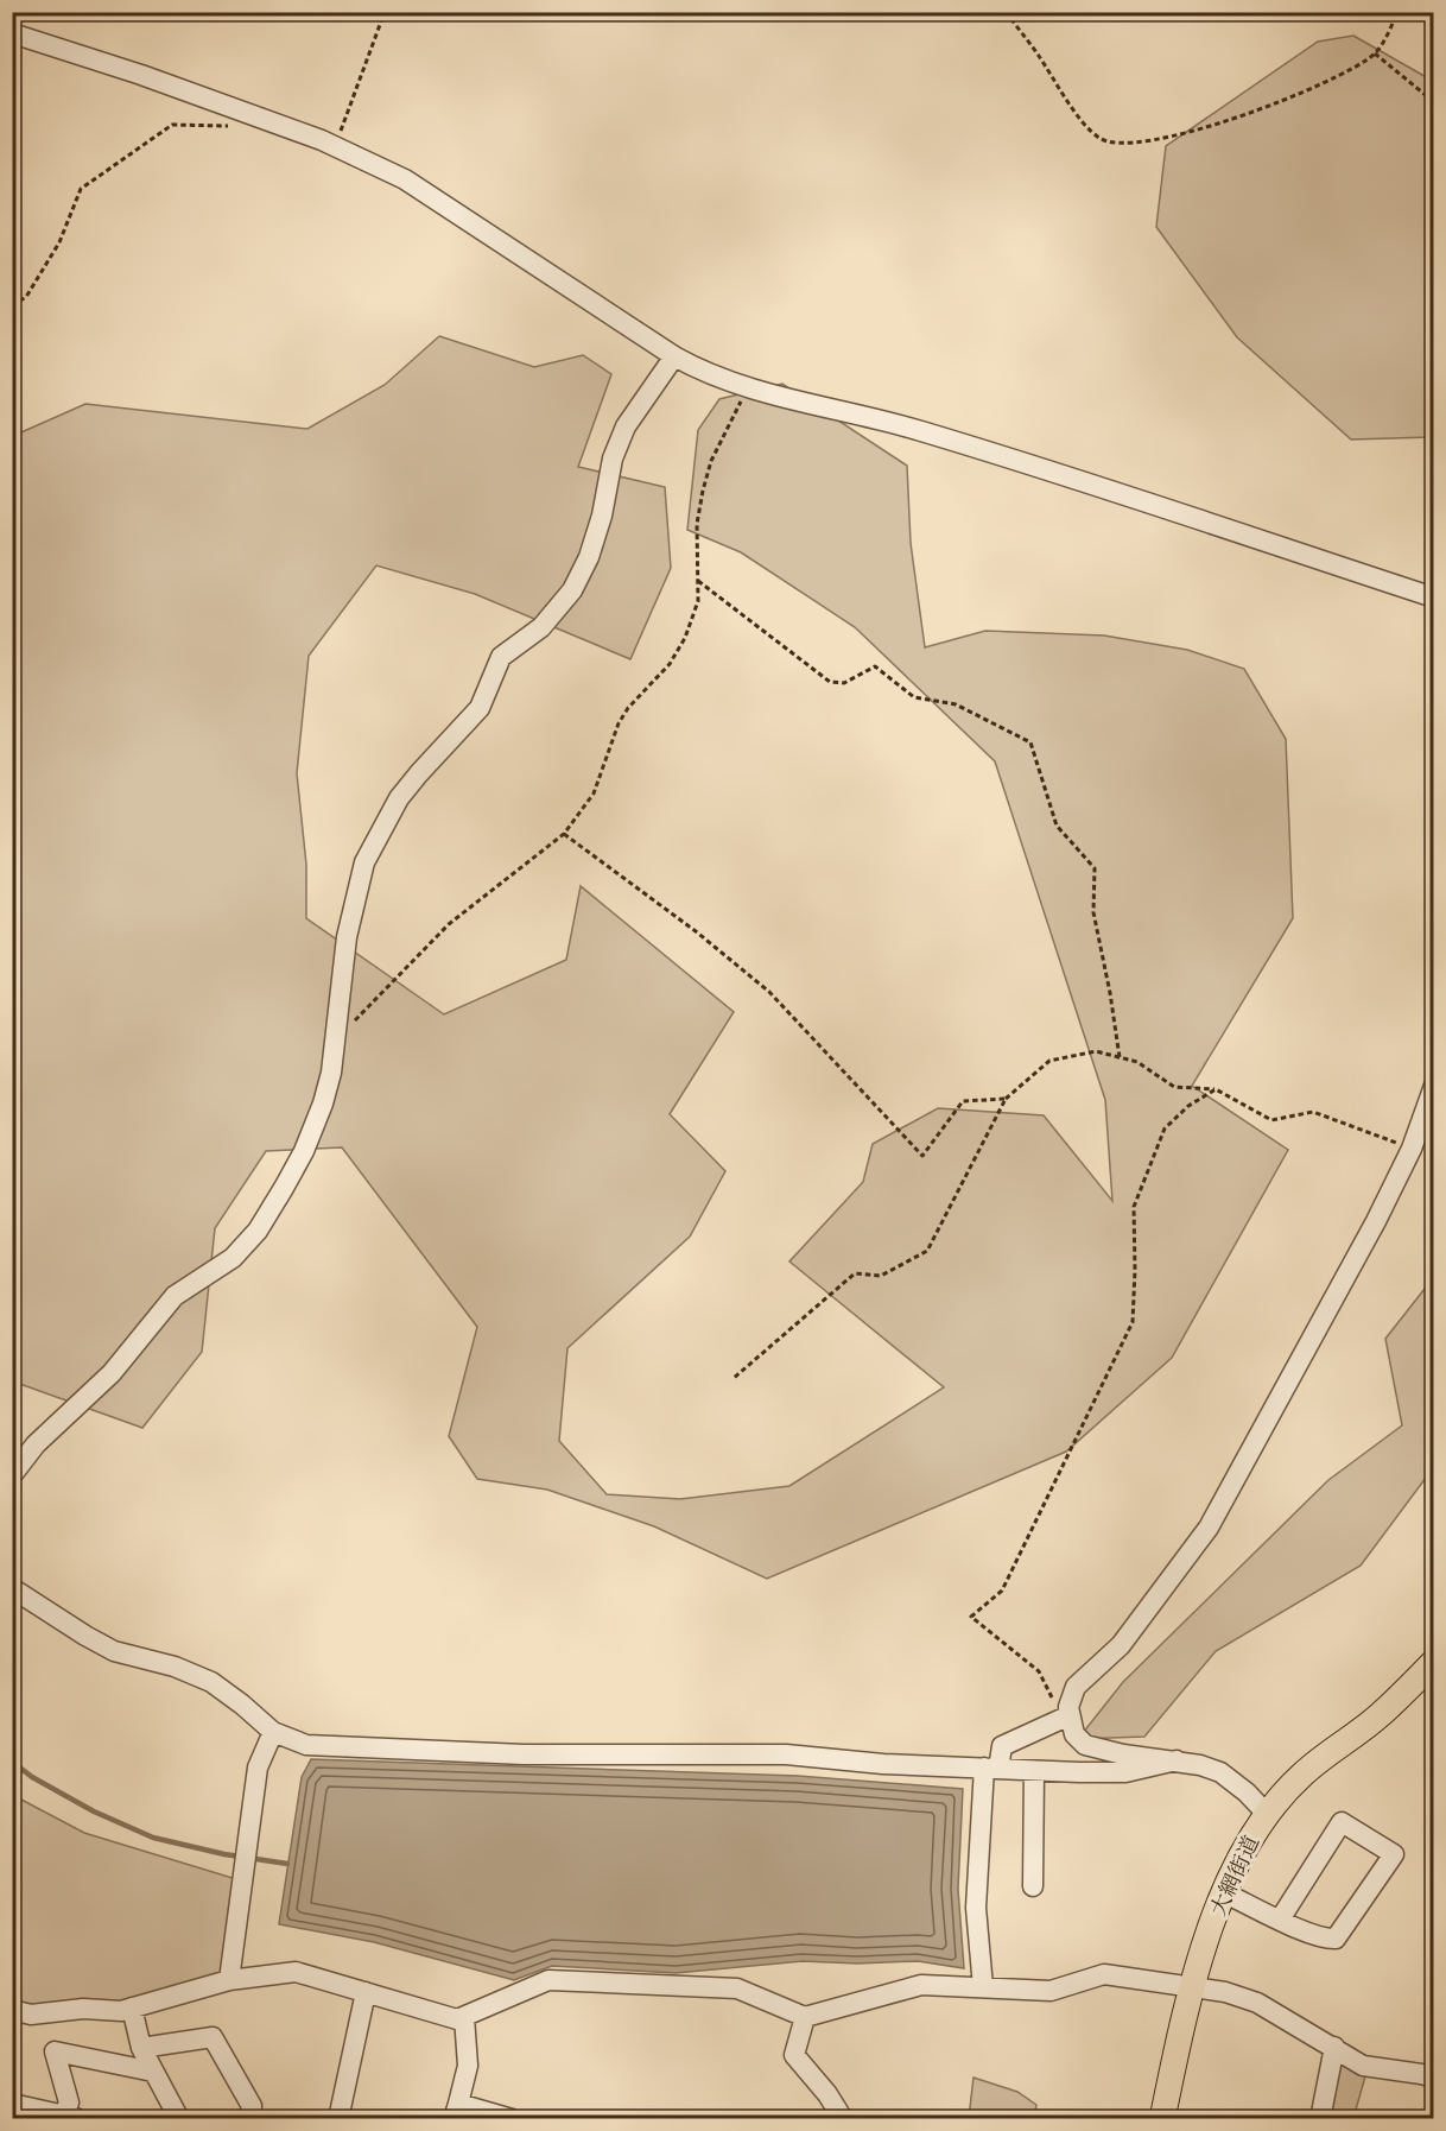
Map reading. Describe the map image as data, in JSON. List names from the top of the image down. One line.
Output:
{"streets":{"main road":["大網街道"]}}
